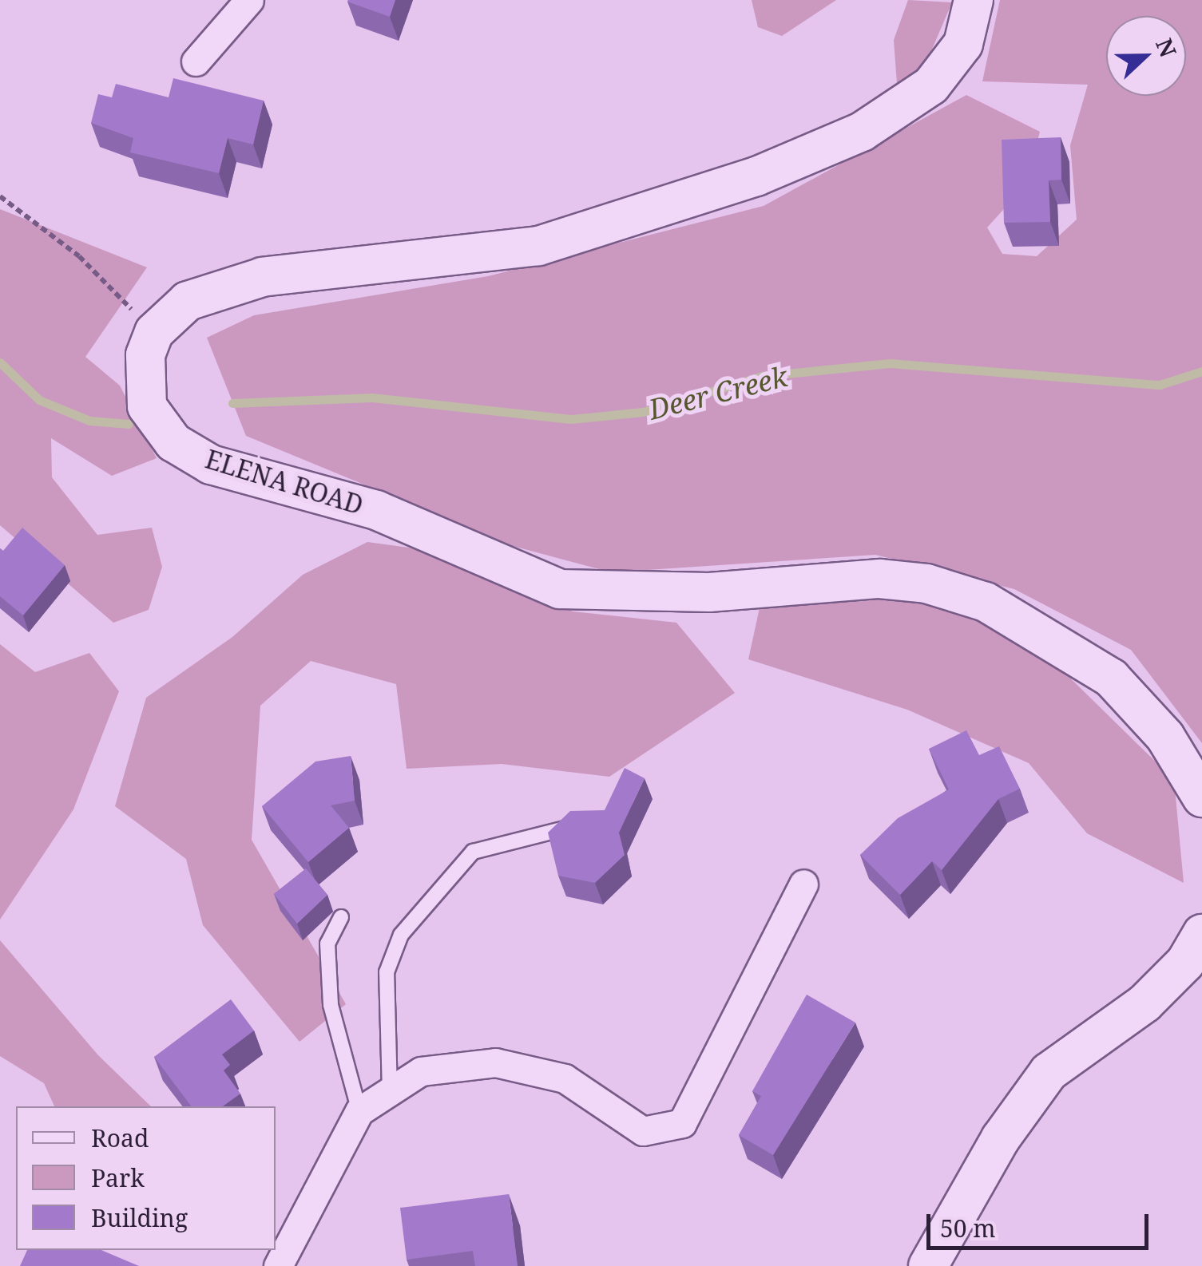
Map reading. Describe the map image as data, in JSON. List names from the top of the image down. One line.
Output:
{"streets":{"street":["ELENA ROAD"]},"water":["Deer Creek"],"legend":["Road","Park","Building"],"scale_bar":"50 m","north":"right"}
